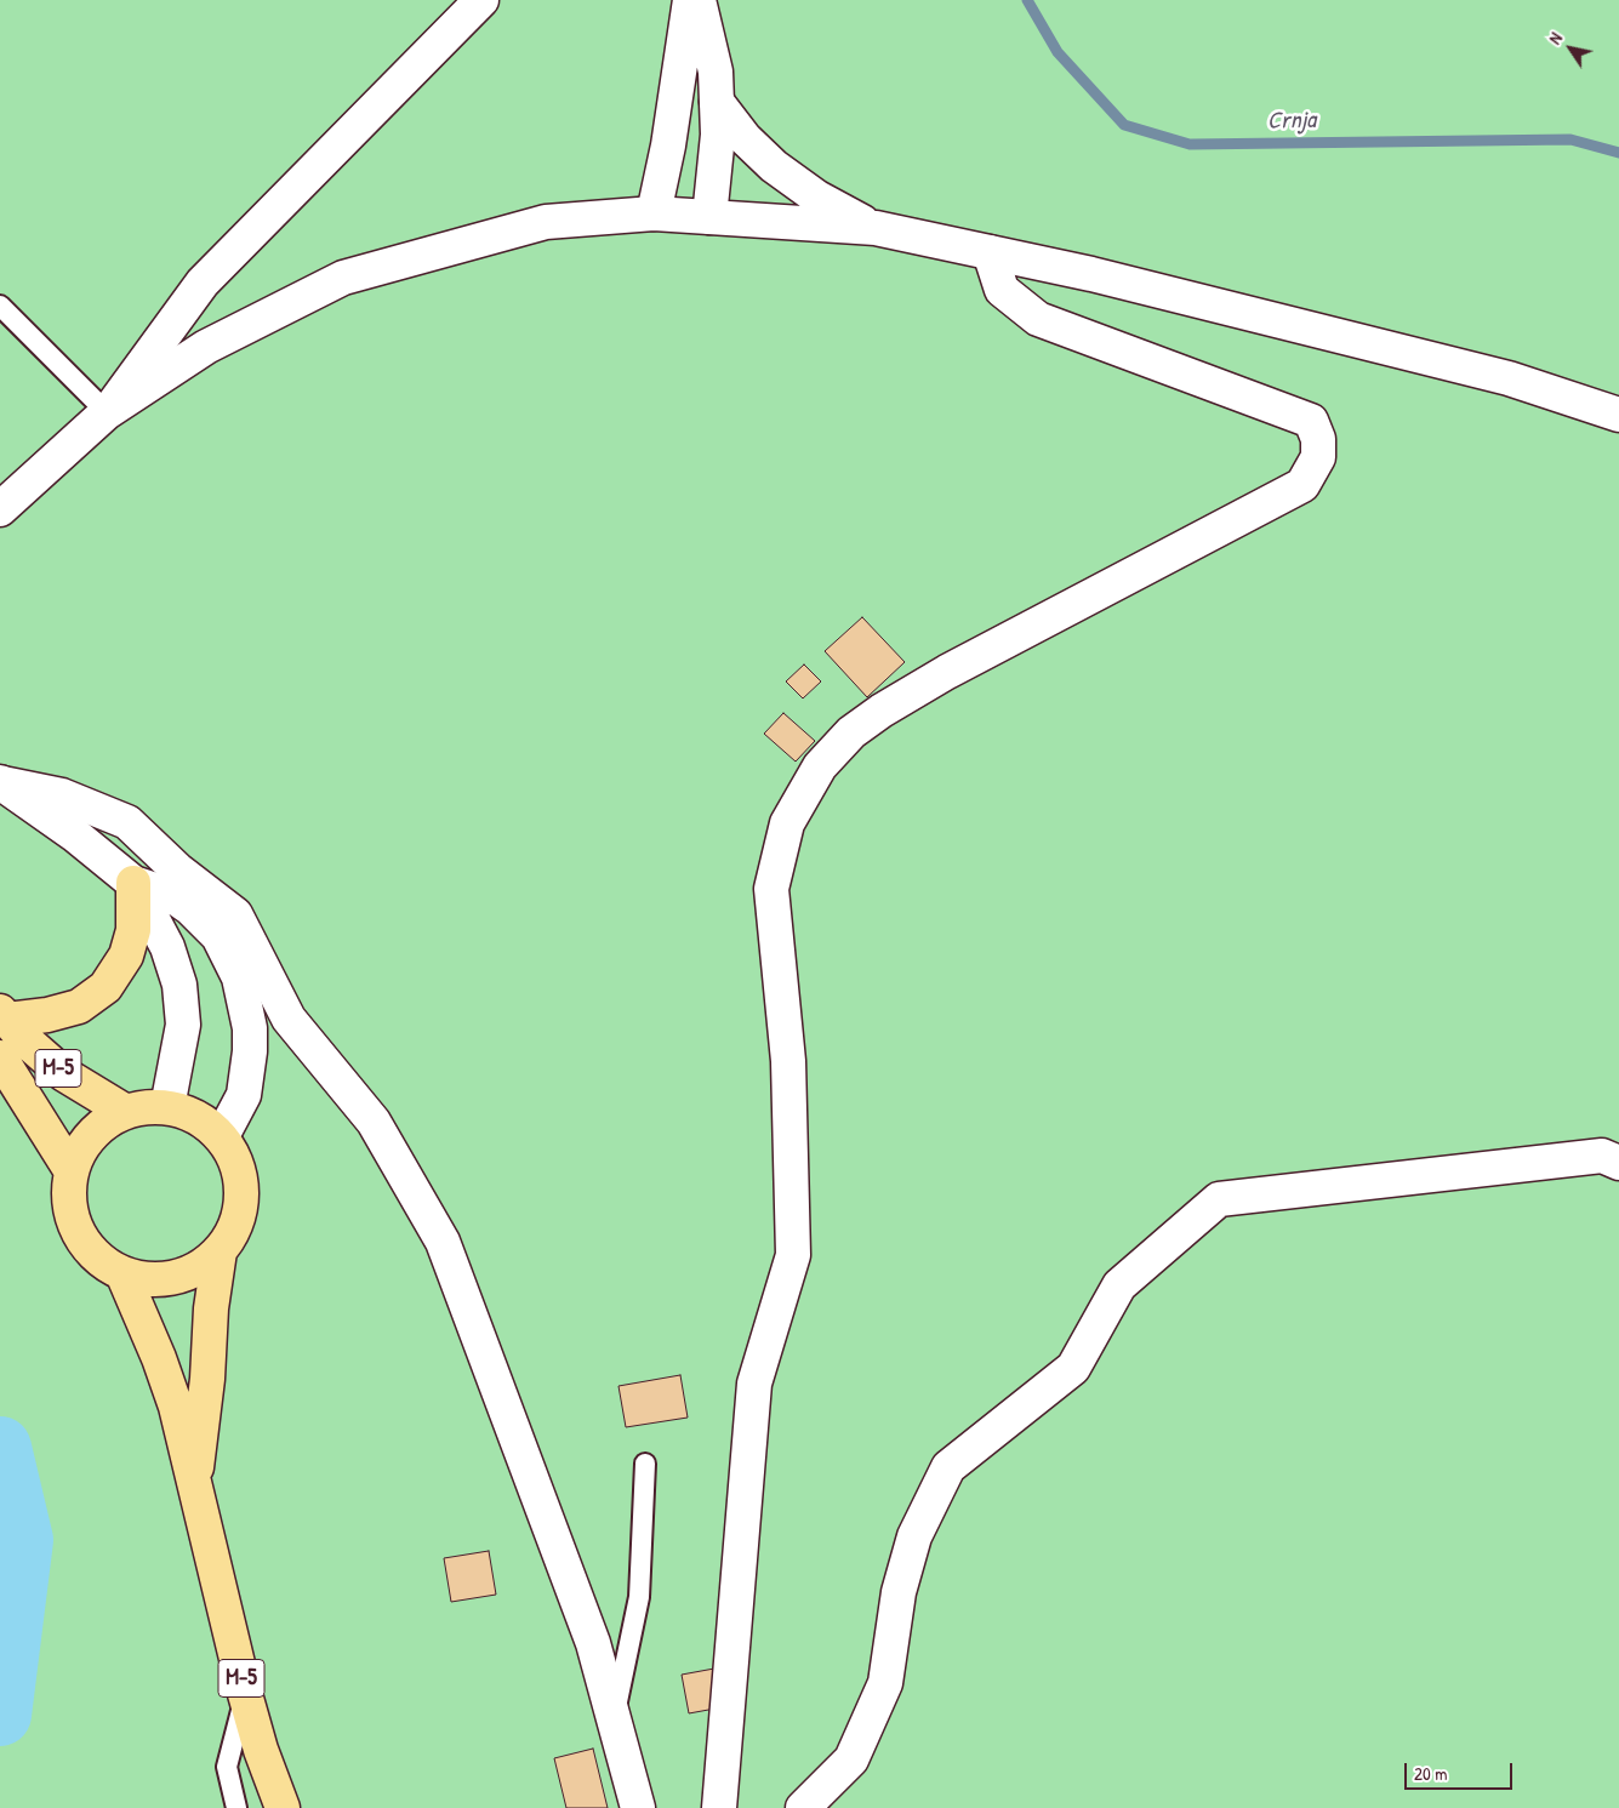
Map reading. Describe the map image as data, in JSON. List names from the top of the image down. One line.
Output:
{"streets":{"main road":["M-5"]},"water":["Crnja"],"scale_bar":"20 m","north":"top left"}
